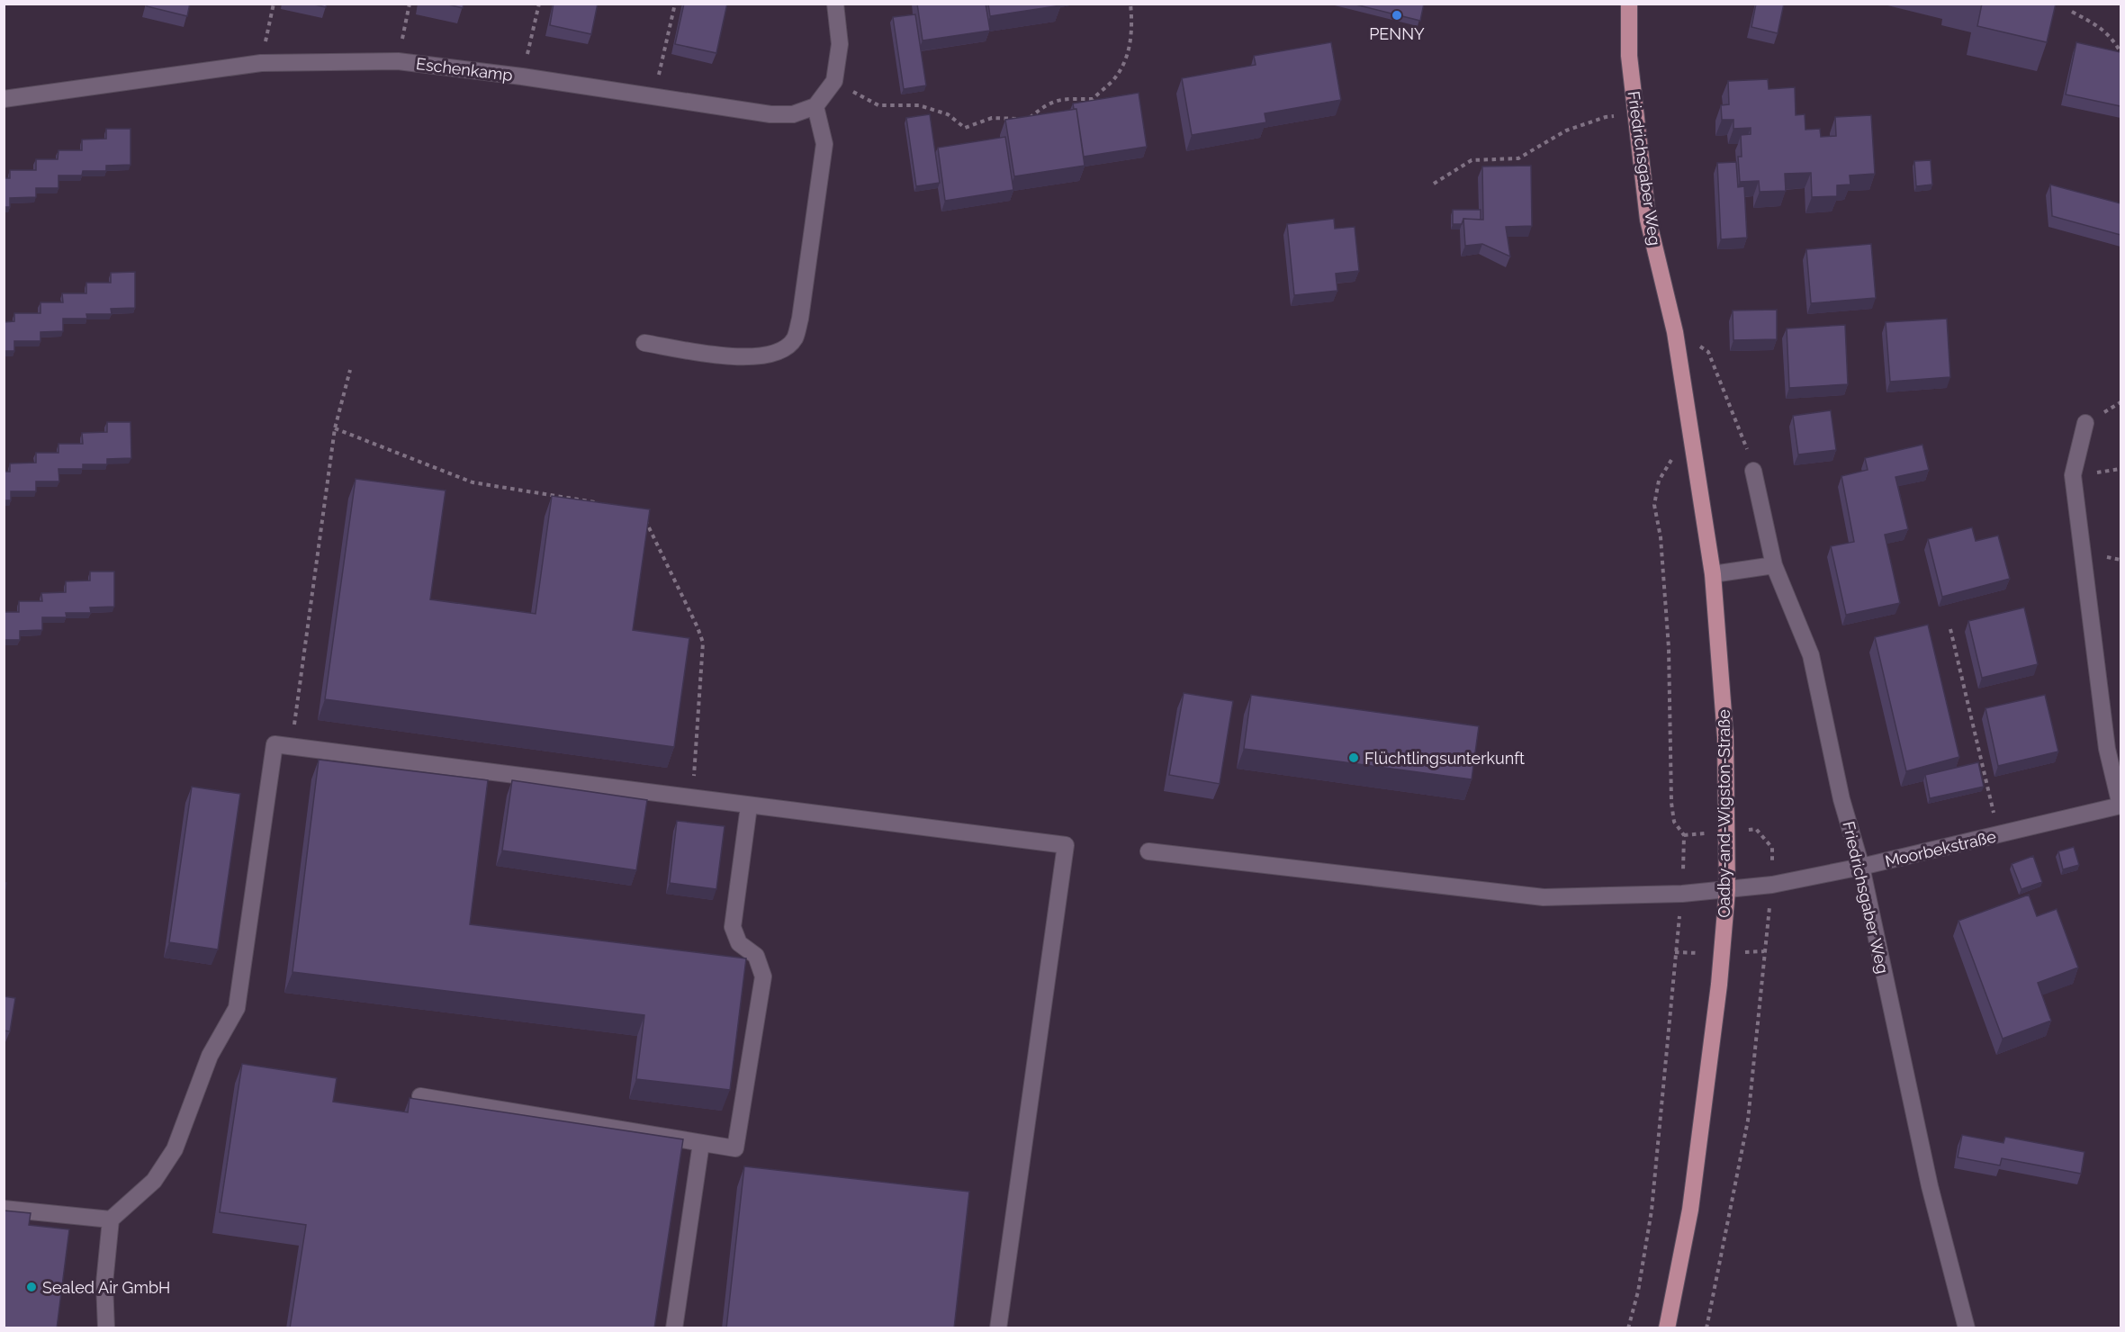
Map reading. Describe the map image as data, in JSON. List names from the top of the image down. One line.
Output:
{"streets":{"main road":["Friedrichsgaber Weg","Oadby-and-Wigston-Straße"],"street":["Eschenkamp","Moorbekstraße"]},"crossings":[["Friedrichsgaber Weg","Oadby-and-Wigston-Straße"],["Friedrichsgaber Weg","Moorbekstraße"],["Oadby-and-Wigston-Straße","Moorbekstraße"]],"places":["PENNY","Flüchtlingsunterkunft","Sealed Air GmbH"]}
